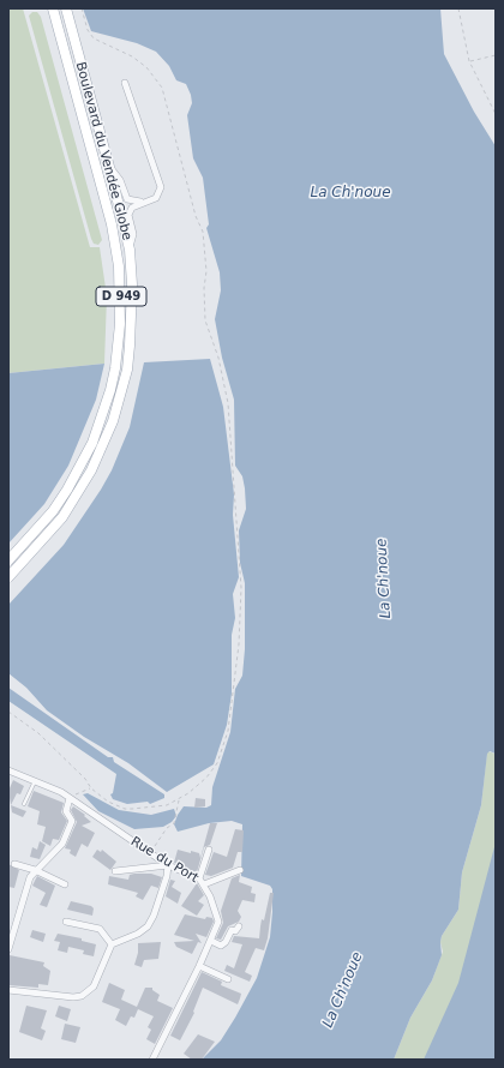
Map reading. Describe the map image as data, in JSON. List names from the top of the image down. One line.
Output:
{"streets":{"main road":["Boulevard du Vendée Globe","D 949"],"street":["Rue du Port"]},"water":["La Ch'noue"]}
